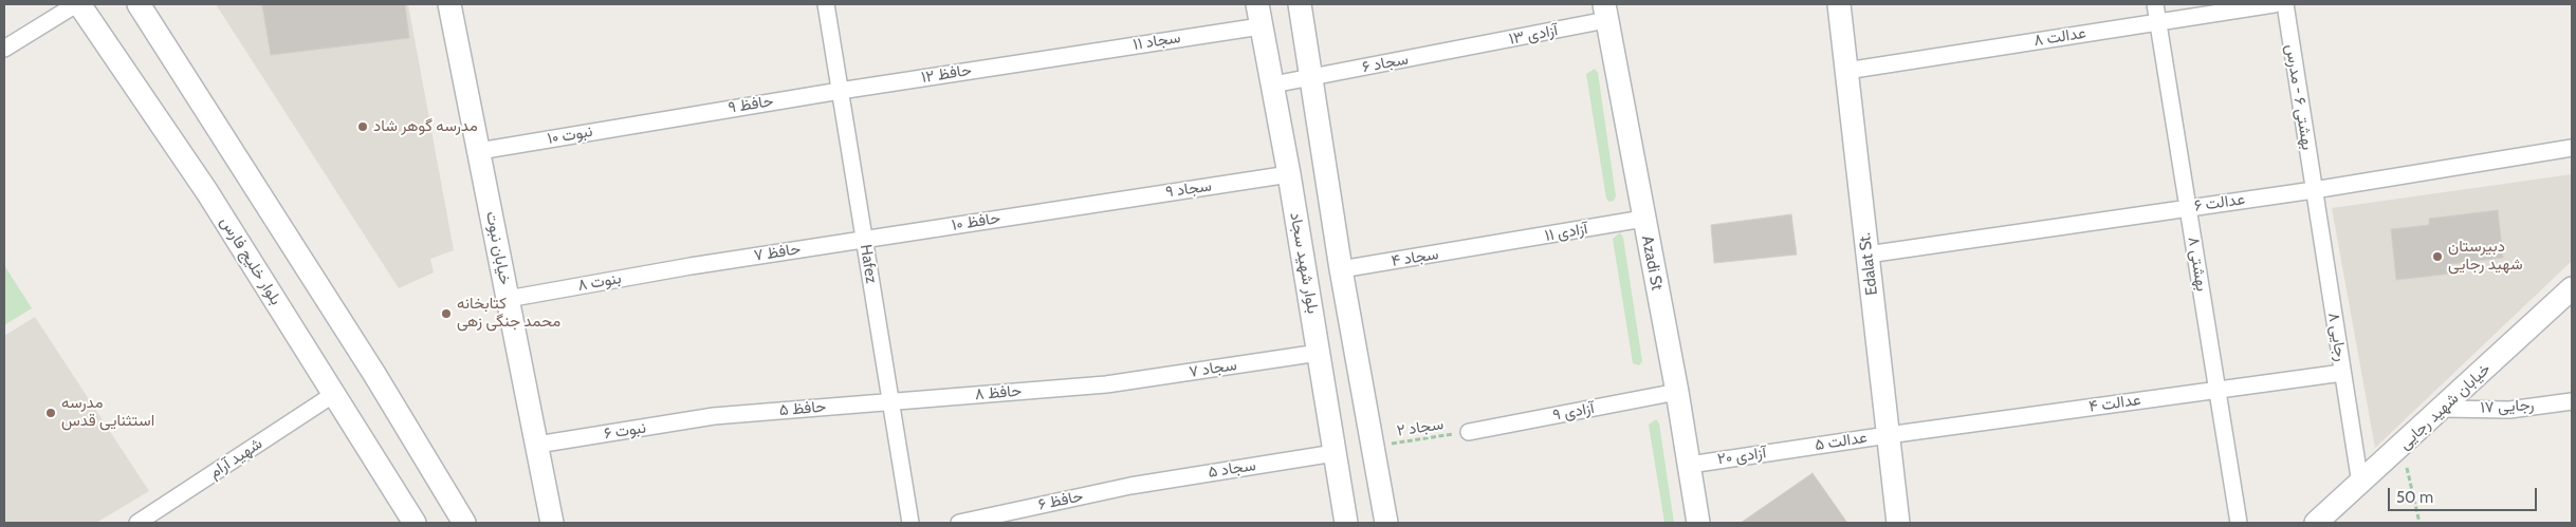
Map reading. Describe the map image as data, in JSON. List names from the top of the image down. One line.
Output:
{"streets":{"main road":["خیابان نبوت","بلوار خلیج فارس","بلوار شهید سجاد","Azadi St","Edalat St.","خیابان شهید رجایی"],"street":["آزادی ۱۳","عدالت ۸","سجاد ۱۱","سجاد ۶","حافظ ۱۲","بهشتی ۶ - مدرس","حافظ ۹","نبوت ۱۰","سجاد ۹","عدالت ۶","حافظ ۱۰","آزادی ۱۱","حافظ ۷","سجاد ۴","Hafez","بهشتی ۸","بنوت ۸","رجایی ۸","سجاد ۷","حافظ ۸","عدالت ۴","رجایی ۱۷","حافظ ۵","آزادی ۹","نبوت ۶","عدالت ۵","آزادی ۲۰","شهید آرام","سجاد ۵","حافظ ۶"],"path":["سجاد ۲"]},"crossings":[["آزادی ۱۳","سجاد ۶"],["آزادی ۱۳","Azadi St"],["عدالت ۸","Edalat St."],["عدالت ۸","بهشتی ۸"],["سجاد ۱۱","حافظ ۱۲"],["سجاد ۱۱","بلوار شهید سجاد"],["سجاد ۶","بلوار شهید سجاد"],["حافظ ۱۲","حافظ ۹"],["حافظ ۱۲","Hafez"],["بهشتی ۶ - مدرس","عدالت ۶"],["بهشتی ۶ - مدرس","رجایی ۸"],["حافظ ۹","نبوت ۱۰"],["حافظ ۹","Hafez"],["نبوت ۱۰","خیابان نبوت"],["سجاد ۹","حافظ ۱۰"],["سجاد ۹","بلوار شهید سجاد"],["عدالت ۶","Edalat St."],["عدالت ۶","بهشتی ۸"],["عدالت ۶","رجایی ۸"],["حافظ ۱۰","حافظ ۷"],["حافظ ۱۰","Hafez"],["آزادی ۱۱","سجاد ۴"],["آزادی ۱۱","Azadi St"],["خیابان نبوت","بنوت ۸"],["خیابان نبوت","نبوت ۶"],["حافظ ۷","Hafez"],["حافظ ۷","بنوت ۸"],["بلوار خلیج فارس","شهید آرام"],["بلوار شهید سجاد","سجاد ۷"],["بلوار شهید سجاد","سجاد ۵"],["Azadi St","آزادی ۹"],["Azadi St","آزادی ۲۰"],["Hafez","حافظ ۸"],["Hafez","حافظ ۵"],["Edalat St.","عدالت ۴"],["Edalat St.","عدالت ۵"],["بهشتی ۸","عدالت ۴"],["رجایی ۸","عدالت ۴"],["رجایی ۸","خیابان شهید رجایی"],["سجاد ۷","حافظ ۸"],["حافظ ۸","حافظ ۵"],["عدالت ۴","عدالت ۵"],["خیابان شهید رجایی","رجایی ۱۷"],["حافظ ۵","نبوت ۶"],["آزادی ۹","سجاد ۲"],["عدالت ۵","آزادی ۲۰"],["سجاد ۵","حافظ ۶"]],"places":["مدرسه گوهر شاد","دبیرستان شهید رجایی","کتابخانه محمد جنگی زهی","مدرسه استثنایی قدس"],"scale_bar":"50 m"}
